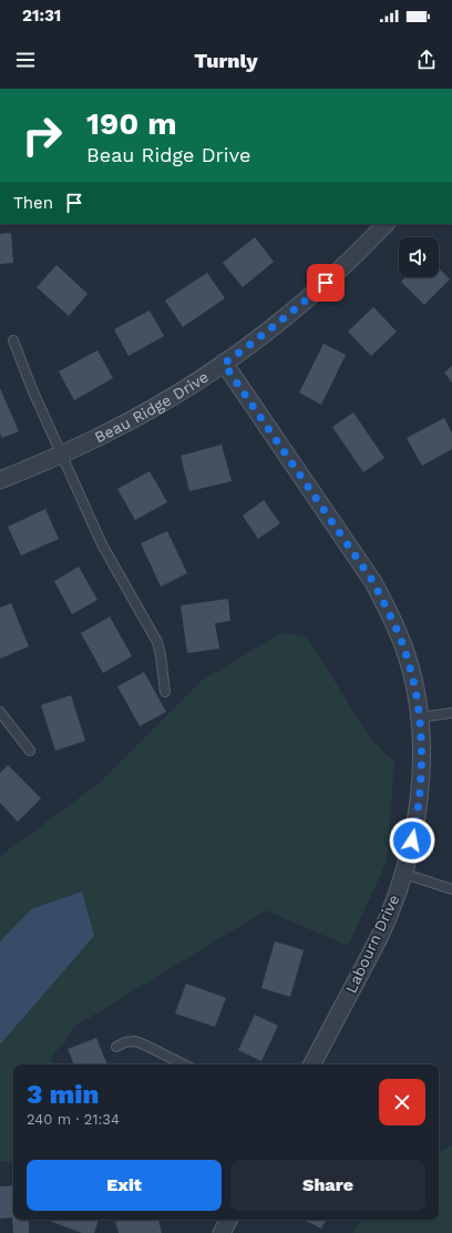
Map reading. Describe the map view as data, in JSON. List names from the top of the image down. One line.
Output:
{"streets":{"street":["Beau Ridge Drive","Labourn Drive"]},"crossings":[["Beau Ridge Drive","Labourn Drive"]],"page":{"status":"21:31","header":"Turnly","turn":["190 m","Beau Ridge Drive"],"then":"Then","heading":["3 min","240 m · 21:34"],"buttons":["Exit","Share"]}}
